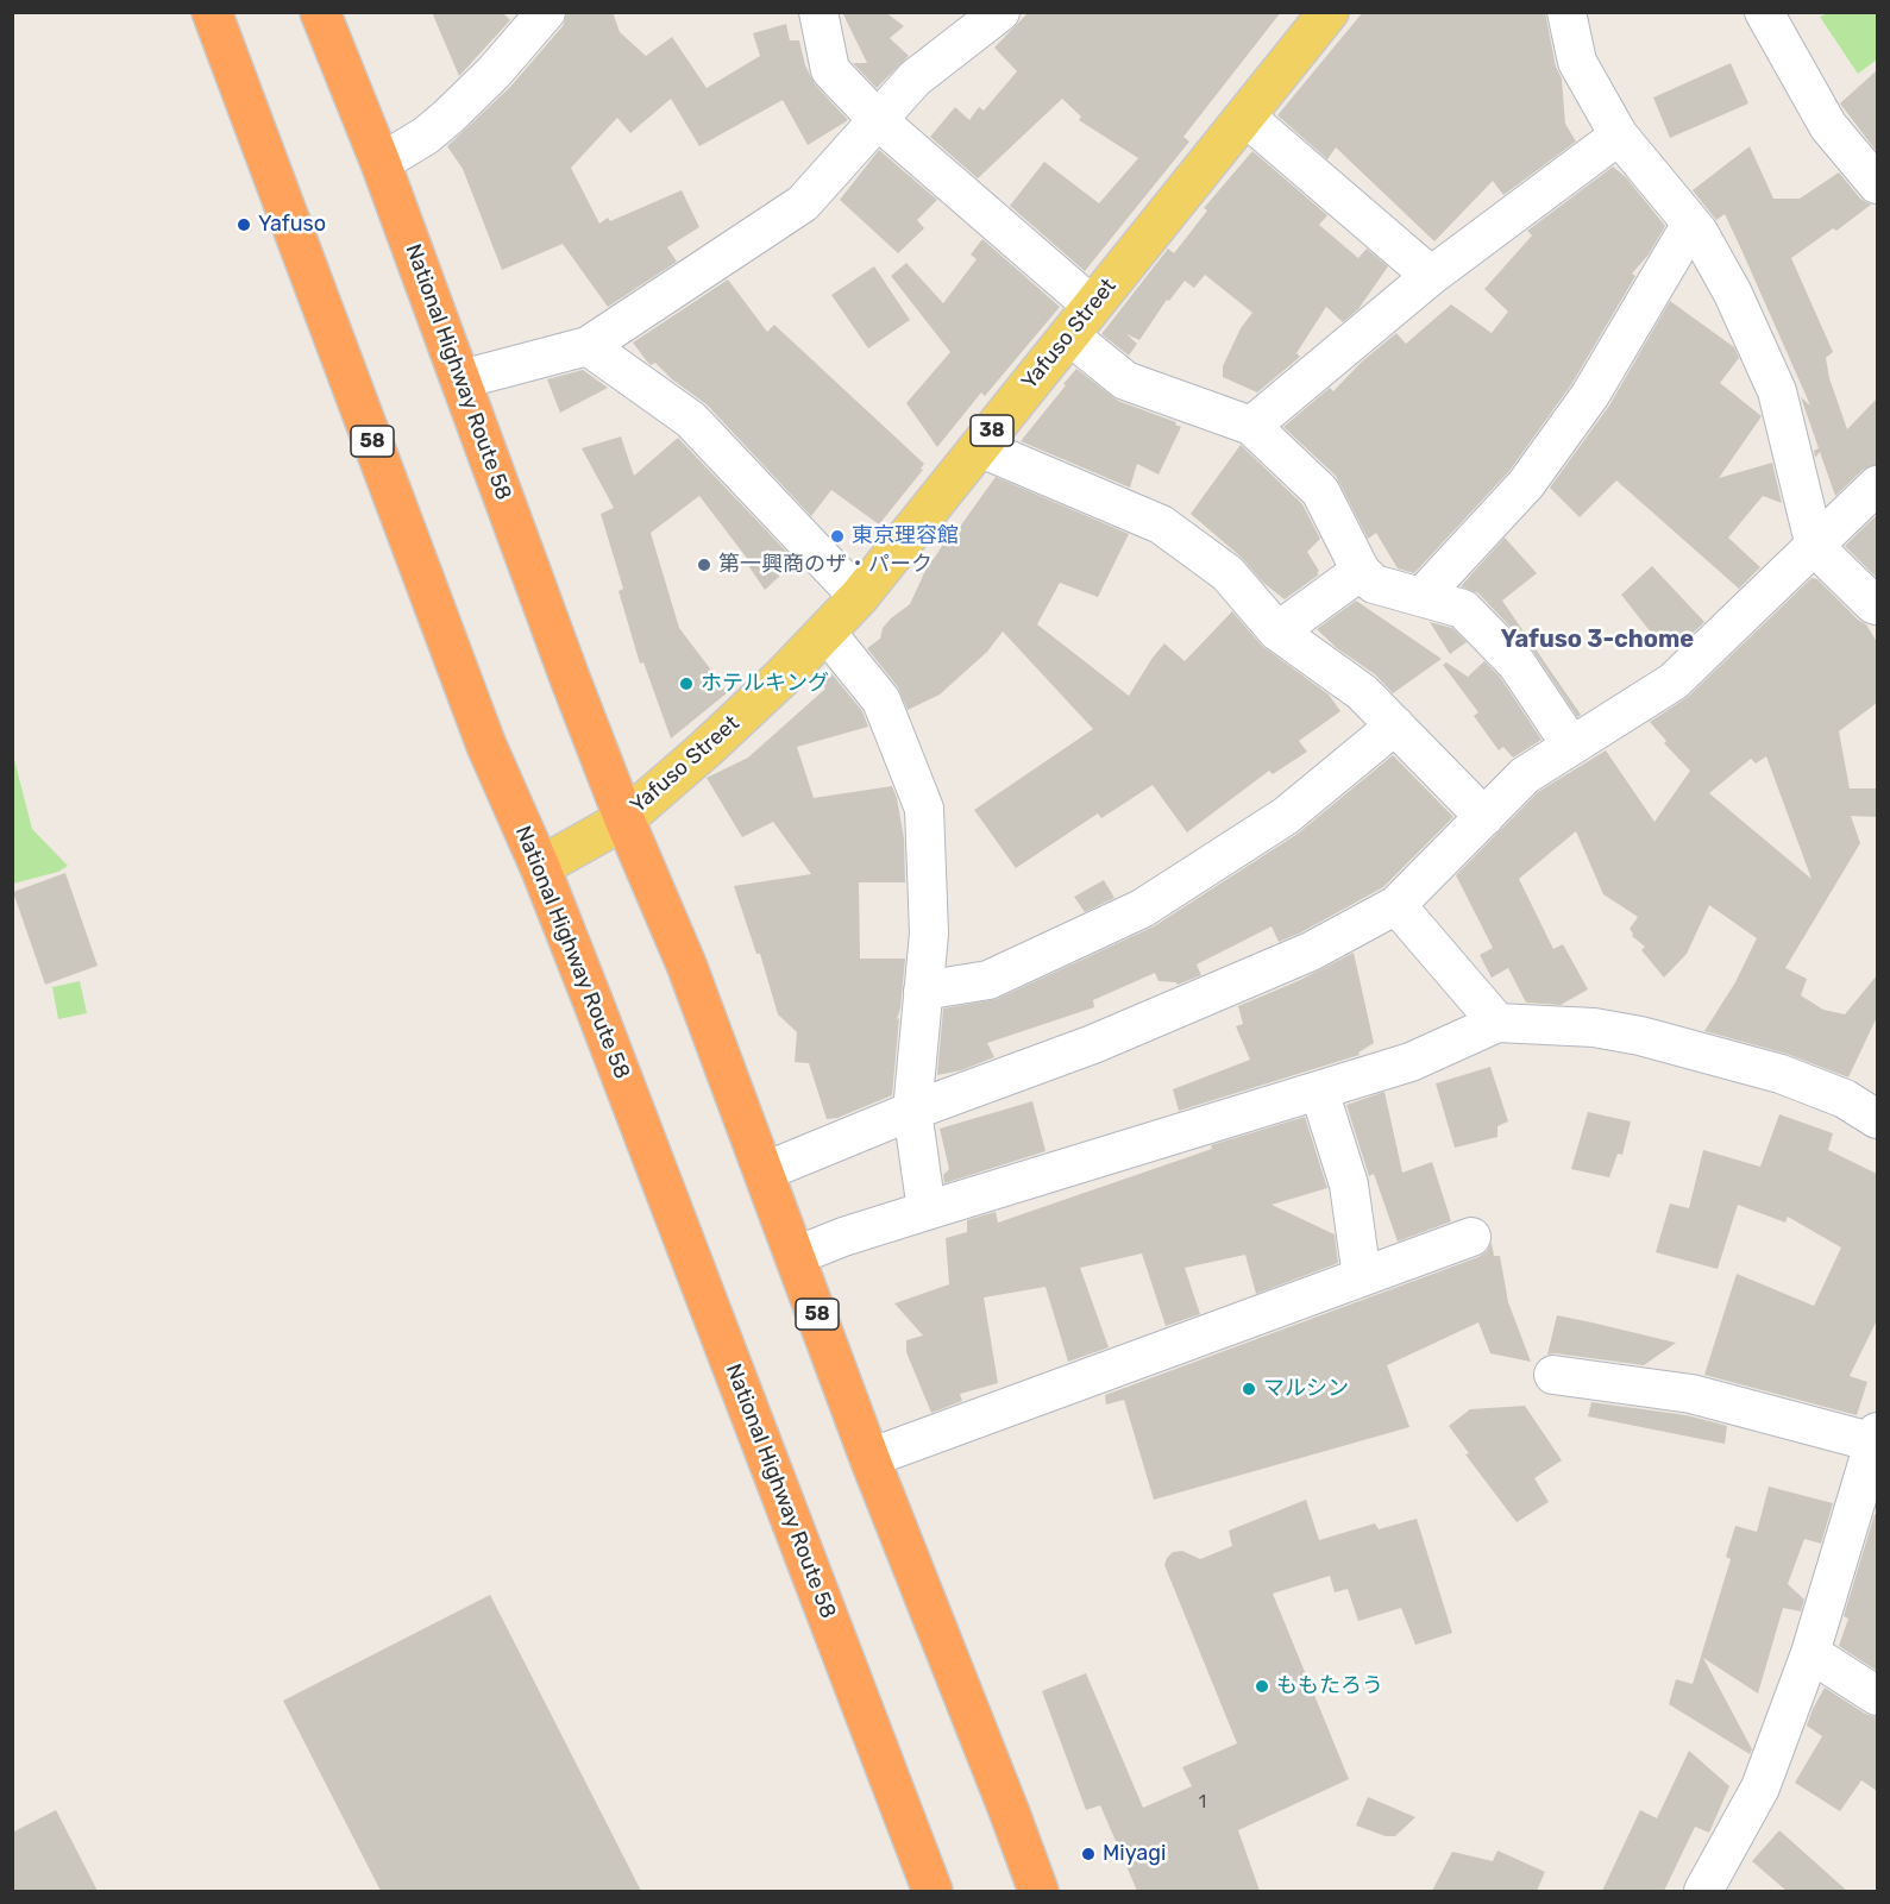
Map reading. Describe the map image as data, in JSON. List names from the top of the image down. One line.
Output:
{"streets":{"highway":["National Highway Route 58","58"],"main road":["Yafuso Street","38"]},"crossings":[["Yafuso Street","National Highway Route 58"]],"districts":["Yafuso 3-chome"],"places":["Yafuso","東京理容館","第一興商のザ・パーク","ホテルキング","マルシン","ももたろう","Miyagi"],"house_numbers":["1"]}
